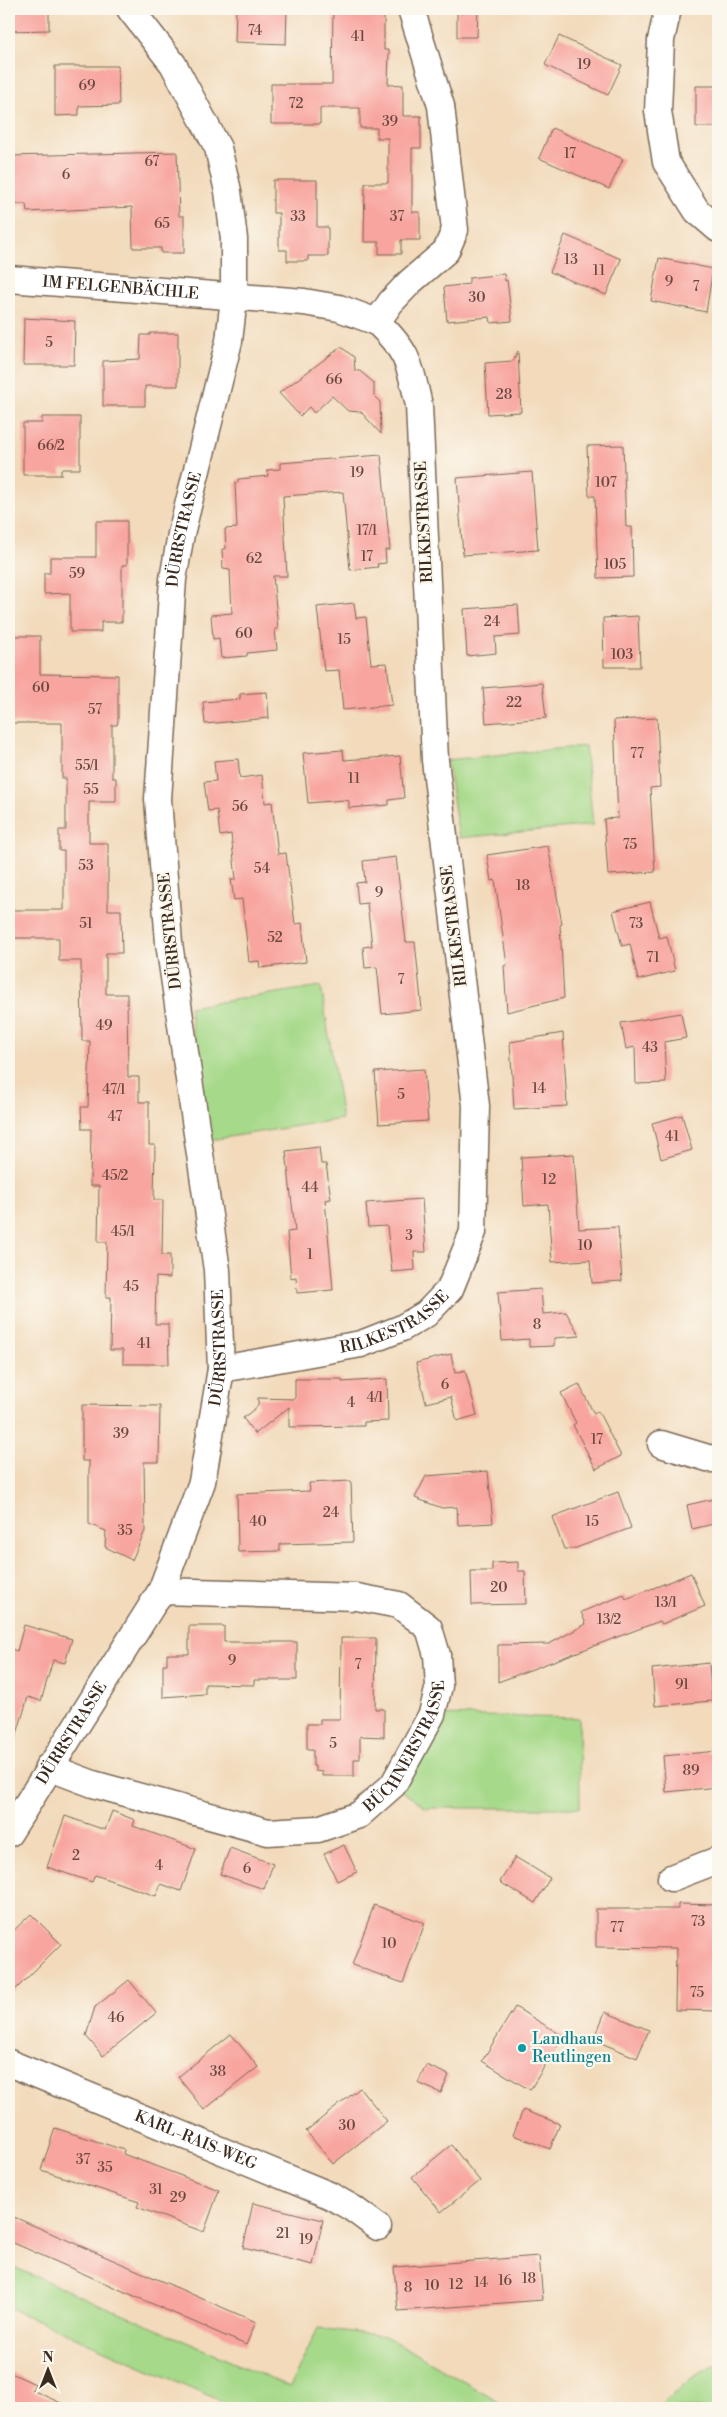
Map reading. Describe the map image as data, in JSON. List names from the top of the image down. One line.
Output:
{"streets":{"street":["IM FELGENBÄCHLE","RILKESTRASSE","DÜRRSTRASSE","BÜCHNERSTRASSE","KARL-RAIS-WEG"]},"crossings":[["IM FELGENBÄCHLE","RILKESTRASSE"],["IM FELGENBÄCHLE","DÜRRSTRASSE"],["RILKESTRASSE","DÜRRSTRASSE"],["DÜRRSTRASSE","BÜCHNERSTRASSE"]],"places":["Landhaus Reutlingen"],"house_numbers":["74","41","19","69","72","39","17","67","6","33","37","65","13","11","9","7","30","5","66","28","66/2","19","107","17/1","17","62","105","59","24","60","15","103","60","22","57","77","55/1","11","55","56","75","53","54","18","9","51","73","52","71","7","49","43","14","47/1","5","47","41","45/2","12","44","45/1","3","10","1","45","8","41","6","4/1","4","39","17","24","40","15","35","20","13/1","13/2","9","7","91","5","89","2","4","6","73","77","10","75","46","38","30","37","35","31","29","21","19","18","16","14","12","10","8"],"north":"top"}
